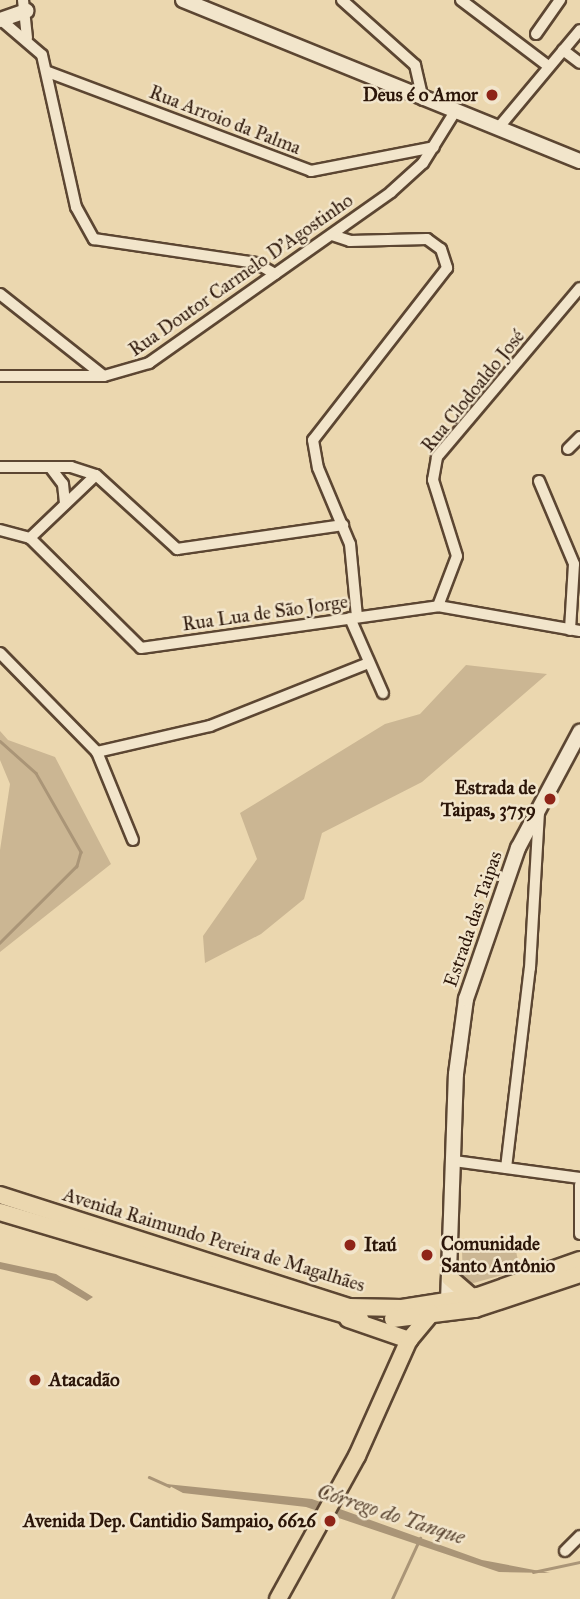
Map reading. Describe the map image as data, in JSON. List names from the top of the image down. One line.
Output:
{"streets":{"main road":["Estrada das Taipas","Avenida Raimundo Pereira de Magalhães"],"street":["Rua Arroio da Palma","Rua Doutor Carmelo D'Agostinho","Rua Clodoaldo José","Rua Lua de São Jorge"]},"crossings":[["Rua Arroio da Palma","Rua Doutor Carmelo D'Agostinho"],["Rua Clodoaldo José","Rua Lua de São Jorge"],["Estrada das Taipas","Avenida Raimundo Pereira de Magalhães"]],"water":["Córrego do Tanque"],"places":["Deus é o Amor","Estrada de Taipas, 3759","Itaú","Comunidade Santo Antônio","Atacadão","Avenida Dep. Cantidio Sampaio, 6626"]}
